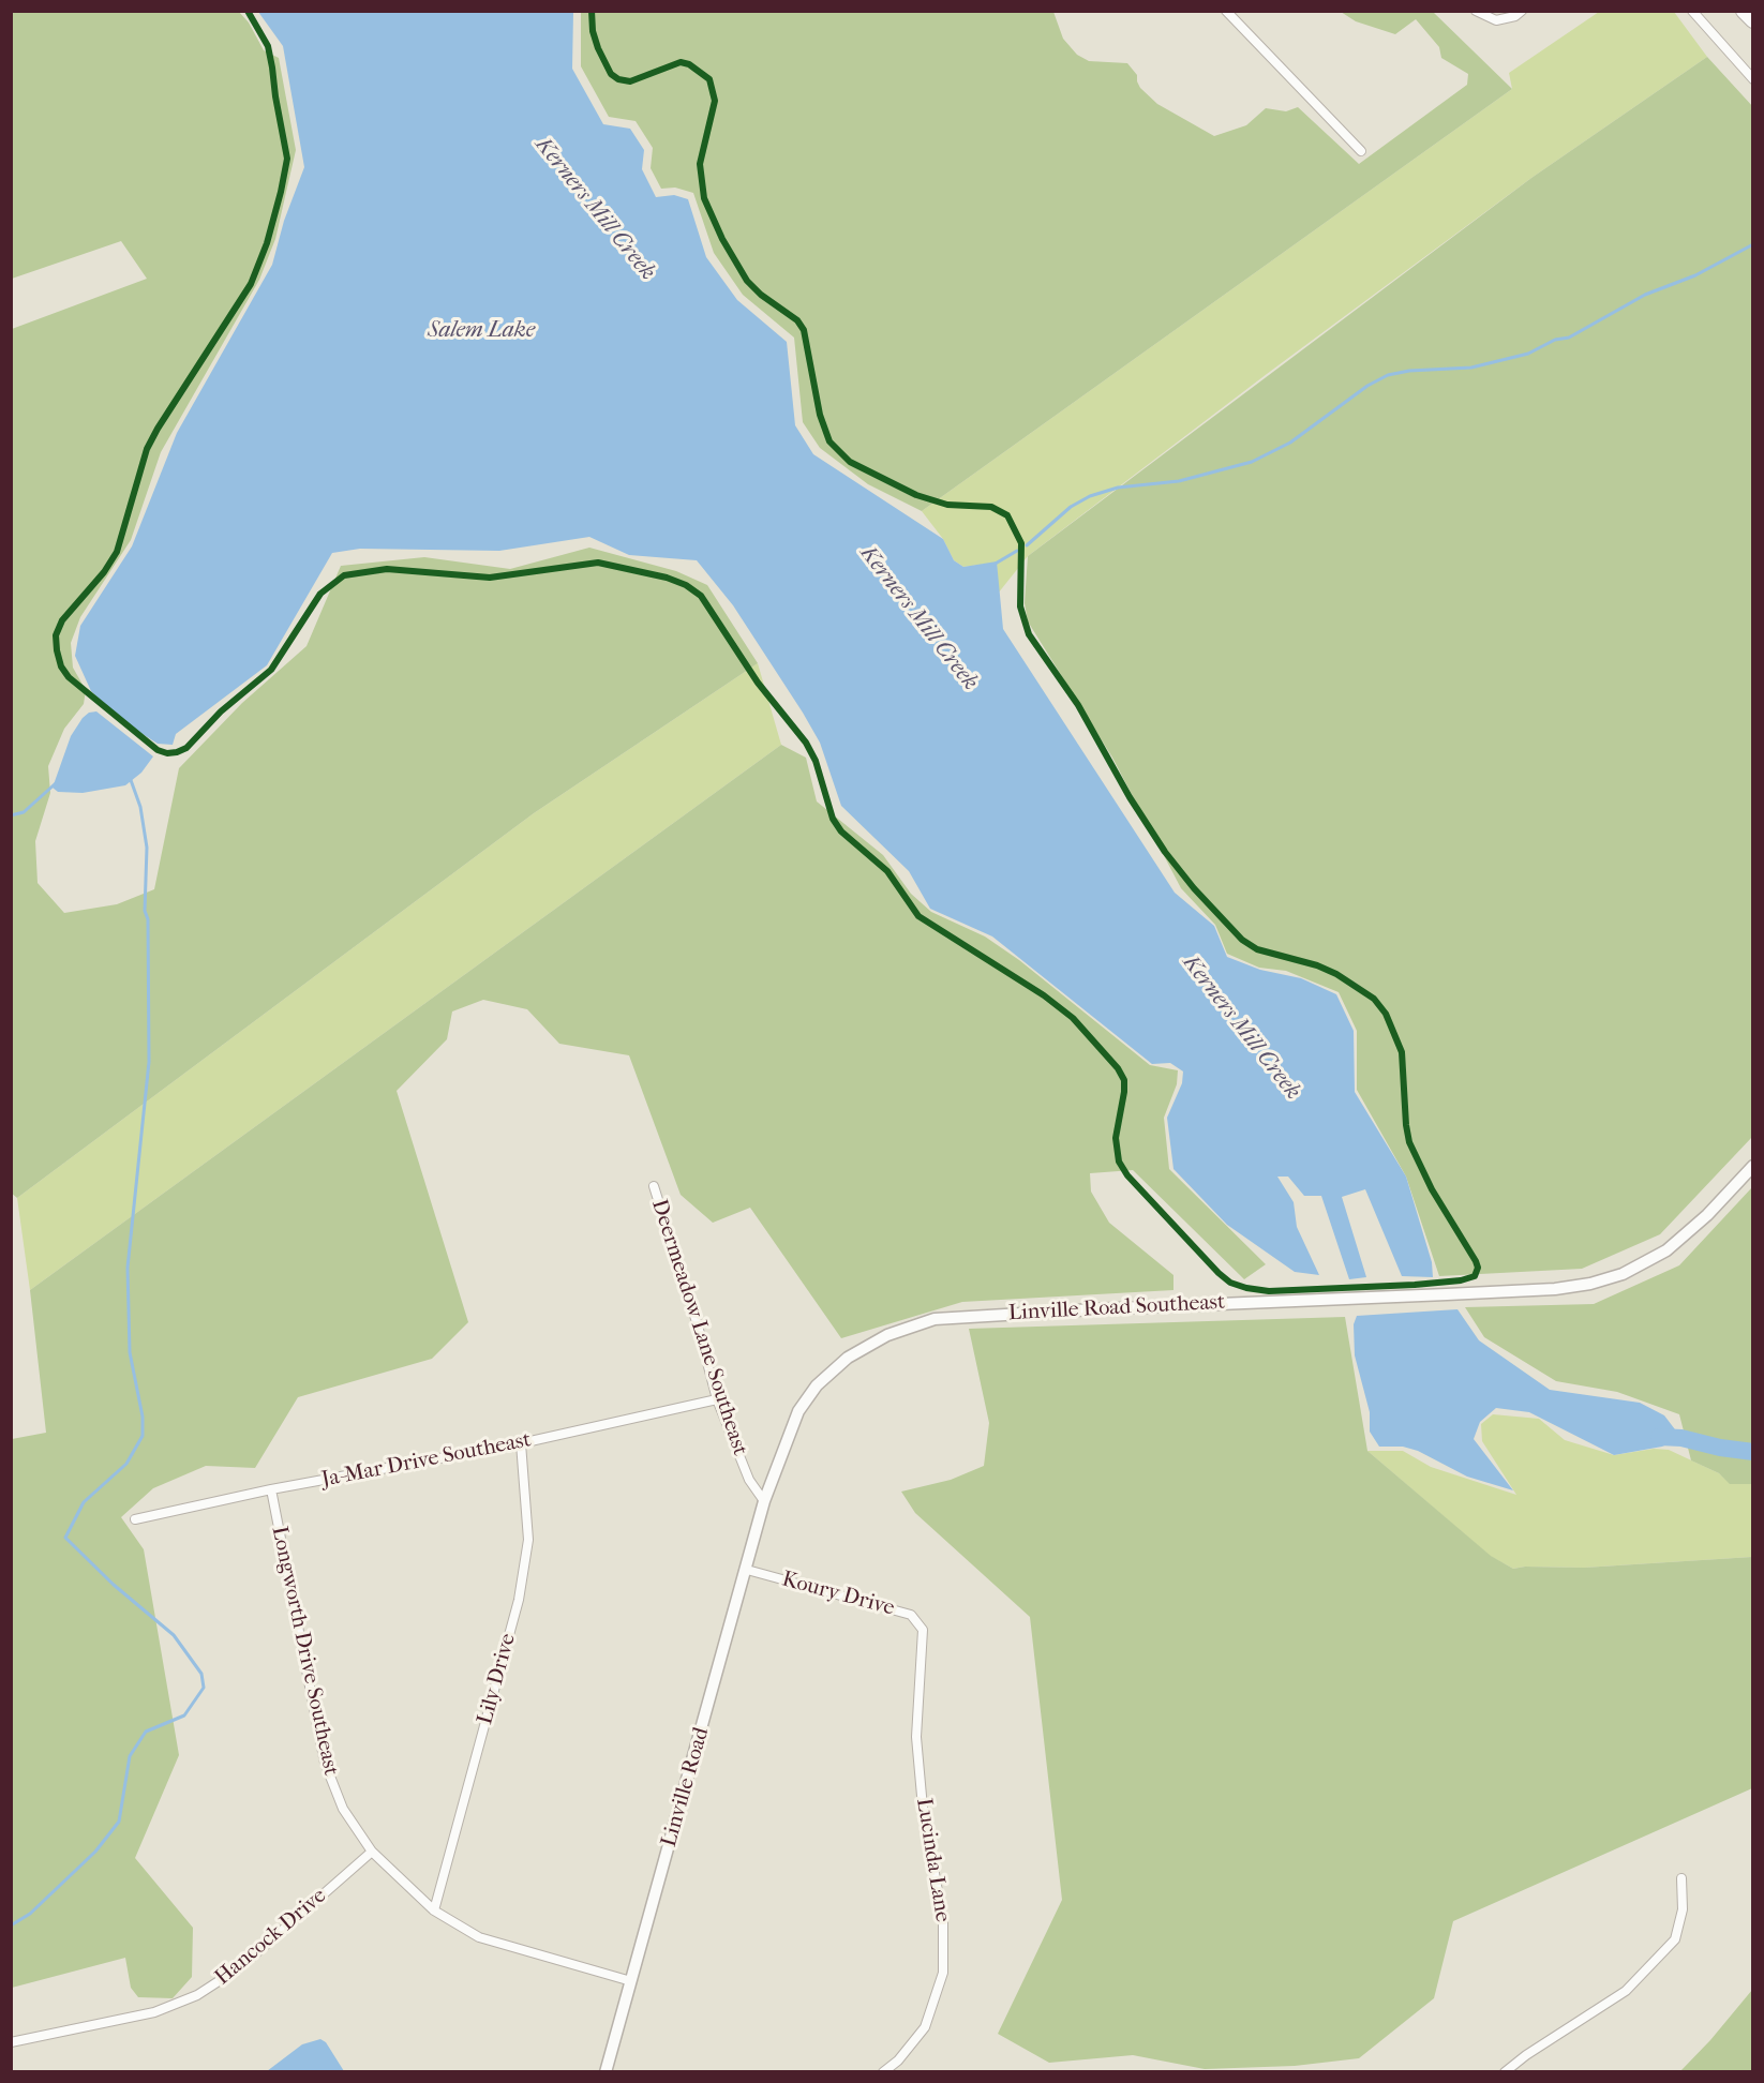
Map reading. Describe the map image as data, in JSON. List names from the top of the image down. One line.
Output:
{"streets":{"main road":["Linville Road Southeast","Linville Road"],"street":["Deermeadow Lane Southeast","Ja-Mar Drive Southeast","Koury Drive","Longworth Drive Southeast","Lily Drive","Lucinda Lane","Hancock Drive"]},"crossings":[["Linville Road Southeast","Deermeadow Lane Southeast"],["Linville Road Southeast","Linville Road"],["Deermeadow Lane Southeast","Ja-Mar Drive Southeast"],["Deermeadow Lane Southeast","Linville Road"],["Ja-Mar Drive Southeast","Longworth Drive Southeast"],["Ja-Mar Drive Southeast","Lily Drive"],["Koury Drive","Linville Road"],["Koury Drive","Lucinda Lane"],["Longworth Drive Southeast","Lily Drive"],["Longworth Drive Southeast","Linville Road"],["Longworth Drive Southeast","Hancock Drive"]],"water":["Kerners Mill Creek","Salem Lake"]}
